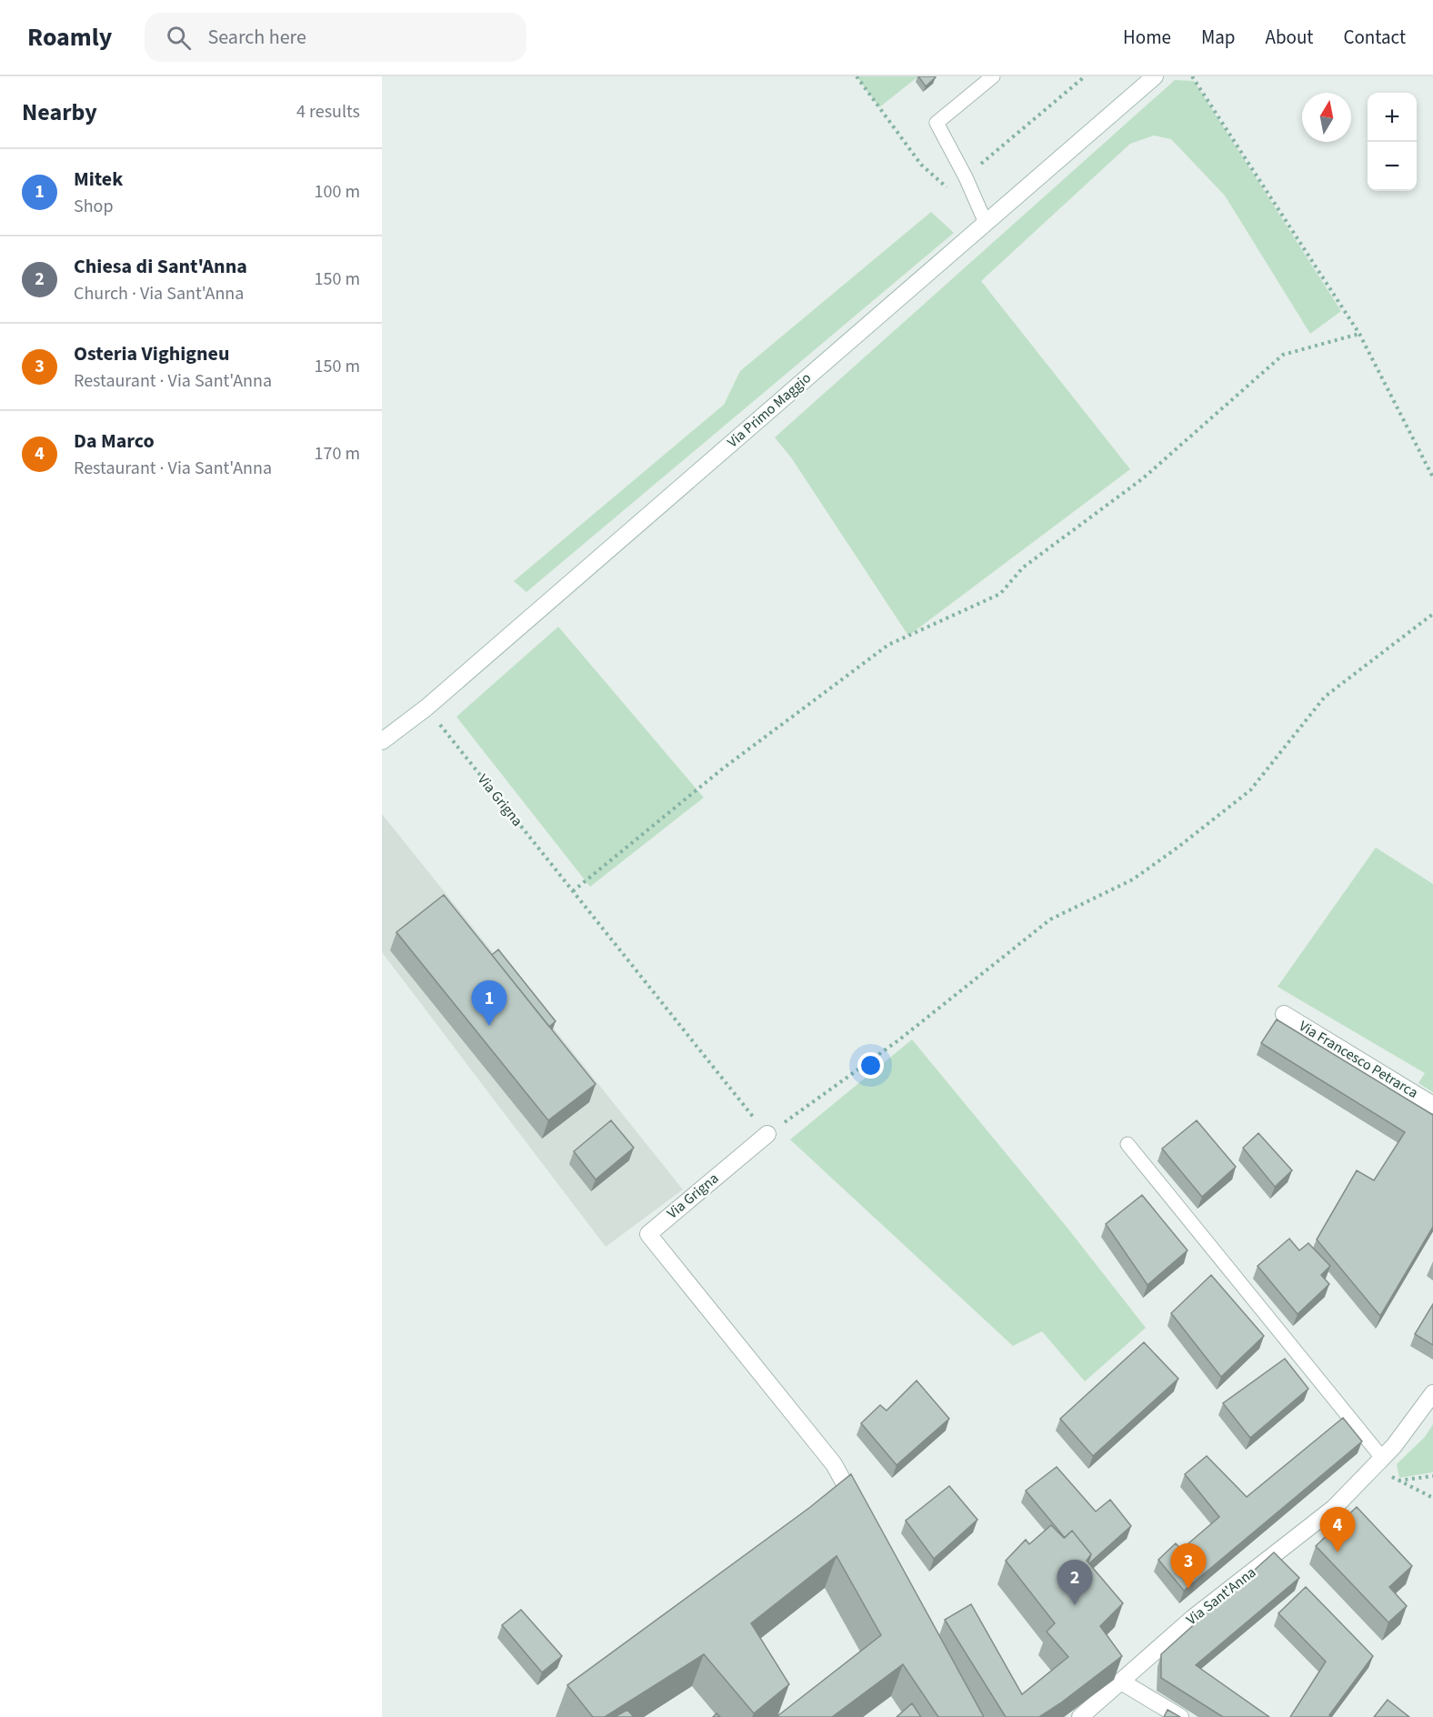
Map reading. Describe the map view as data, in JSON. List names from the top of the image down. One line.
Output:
{"streets":{"street":["Via Primo Maggio","Via Grigna","Via Francesco Petrarca","Via Sant'Anna"]},"crossings":[["Via Primo Maggio","Via Grigna"]],"north":"top","page":{"header":"Roamly","search":"Search here","nav":["Home","Map","About","Contact"],"heading":["Nearby","4 results"],"map_buttons":["+","−"],"list":[{"mark":"1","name":"Mitek","note":"Shop","value":"100 m"},{"mark":"2","name":"Chiesa di Sant'Anna","note":"Church · Via Sant'Anna","value":"150 m"},{"mark":"3","name":"Osteria Vighigneu","note":"Restaurant · Via Sant'Anna","value":"150 m"},{"mark":"4","name":"Da Marco","note":"Restaurant · Via Sant'Anna","value":"170 m"}],"pins":["1","4","3","2"]}}
